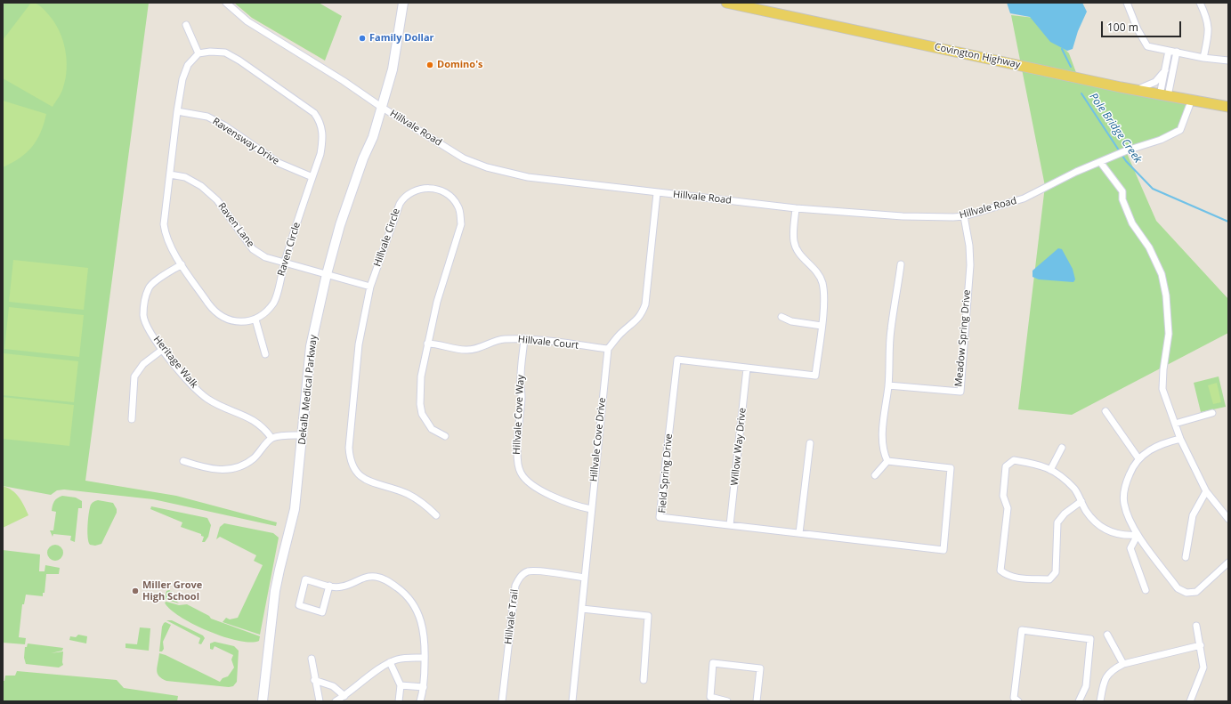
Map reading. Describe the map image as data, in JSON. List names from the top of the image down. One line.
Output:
{"streets":{"main road":["Covington Highway","Dekalb Medical Parkway"],"street":["Hillvale Road","Ravensway Drive","Raven Lane","Hillvale Circle","Raven Circle","Meadow Spring Drive","Hillvale Court","Heritage Walk","Hillvale Cove Way","Hillvale Cove Drive","Willow Way Drive","Field Spring Drive","Hillvale Trail"]},"crossings":[["Covington Highway","Hillvale Road"],["Hillvale Road","Meadow Spring Drive"],["Hillvale Road","Dekalb Medical Parkway"],["Hillvale Road","Field Spring Drive"],["Ravensway Drive","Raven Circle"],["Raven Lane","Hillvale Circle"],["Raven Lane","Raven Circle"],["Raven Lane","Dekalb Medical Parkway"],["Hillvale Circle","Hillvale Court"],["Hillvale Court","Hillvale Cove Way"],["Hillvale Court","Hillvale Cove Drive"],["Hillvale Cove Way","Hillvale Cove Drive"],["Hillvale Cove Drive","Hillvale Trail"],["Willow Way Drive","Field Spring Drive"]],"water":["Pole Bridge Creek"],"places":["Family Dollar","Domino's","Miller Grove High School"],"scale_bar":"100 m"}
